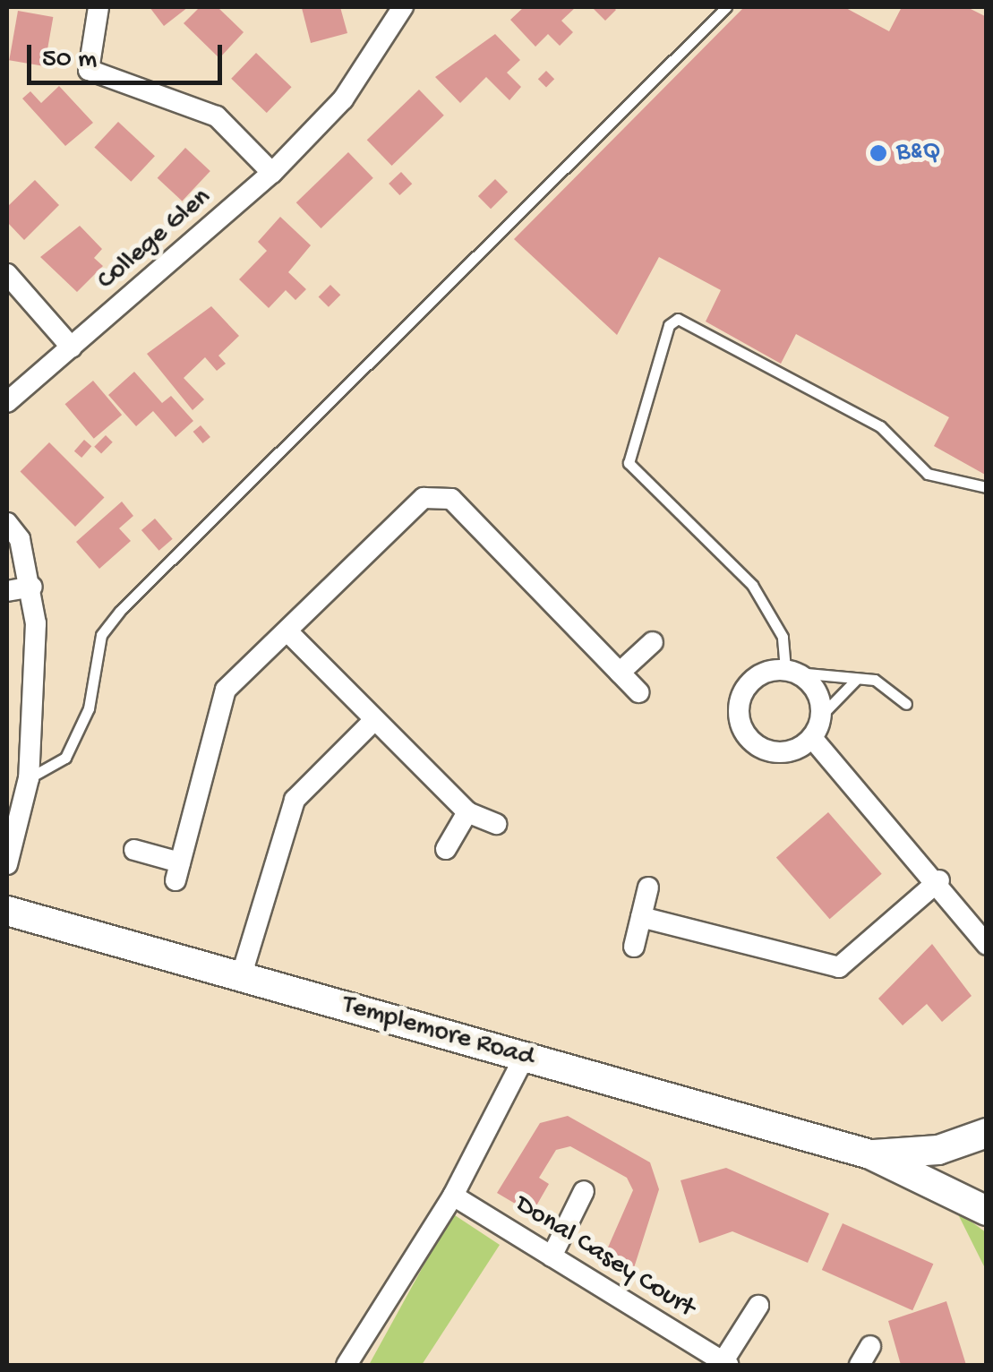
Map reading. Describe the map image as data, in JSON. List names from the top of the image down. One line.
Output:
{"streets":{"main road":["Templemore Road"],"street":["College Glen","Donal Casey Court"]},"places":["B&Q"],"scale_bar":"50 m"}
